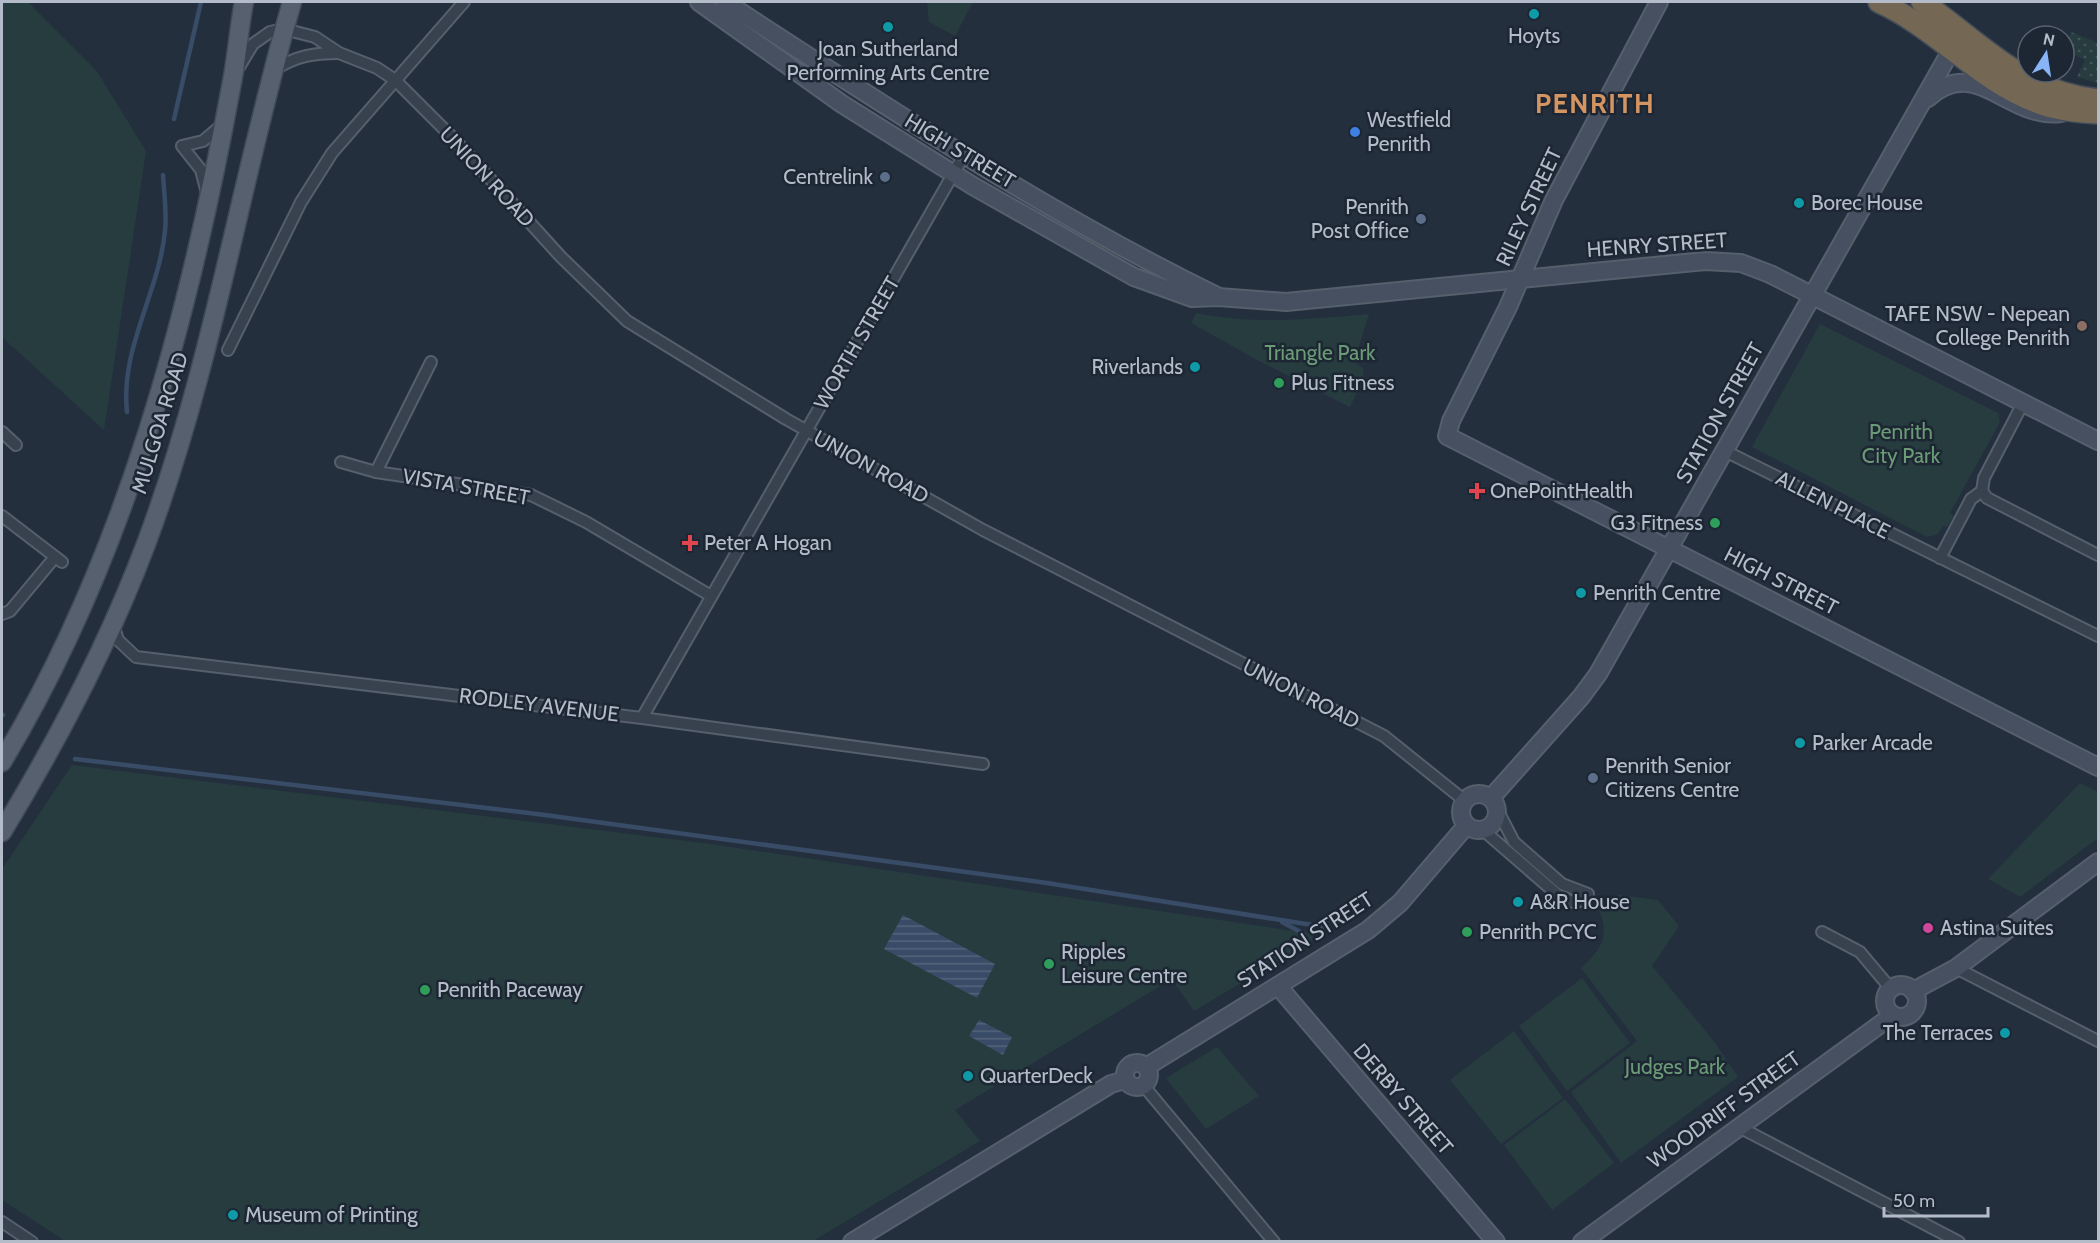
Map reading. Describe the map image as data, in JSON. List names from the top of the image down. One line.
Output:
{"streets":{"main road":["MULGOA ROAD"],"street":["HIGH STREET","UNION ROAD","RILEY STREET","HENRY STREET","WORTH STREET","STATION STREET","VISTA STREET","ALLEN PLACE","RODLEY AVENUE","DERBY STREET","WOODRIFF STREET"]},"crossings":[["HIGH STREET","RILEY STREET"],["HIGH STREET","HENRY STREET"],["HIGH STREET","WORTH STREET"],["HIGH STREET","STATION STREET"],["UNION ROAD","WORTH STREET"],["UNION ROAD","STATION STREET"],["UNION ROAD","MULGOA ROAD"],["RILEY STREET","HENRY STREET"],["HENRY STREET","STATION STREET"],["WORTH STREET","VISTA STREET"],["WORTH STREET","RODLEY AVENUE"],["STATION STREET","ALLEN PLACE"],["STATION STREET","DERBY STREET"],["MULGOA ROAD","RODLEY AVENUE"]],"districts":["PENRITH"],"parks":["Triangle Park","Penrith City Park","Judges Park"],"places":{"other":["Hoyts","Joan Sutherland Performing Arts Centre","Westfield Penrith","Centrelink","Borec House","Penrith Post Office","TAFE NSW - Nepean College Penrith","Riverlands","Plus Fitness","G3 Fitness","Penrith Centre","Parker Arcade","Penrith Senior Citizens Centre","A&R House","Astina Suites","Penrith PCYC","Ripples Leisure Centre","Penrith Paceway","The Terraces","QuarterDeck","Museum of Printing"],"health":["OnePointHealth","Peter A Hogan"]},"scale_bar":"50 m","north":"top"}
